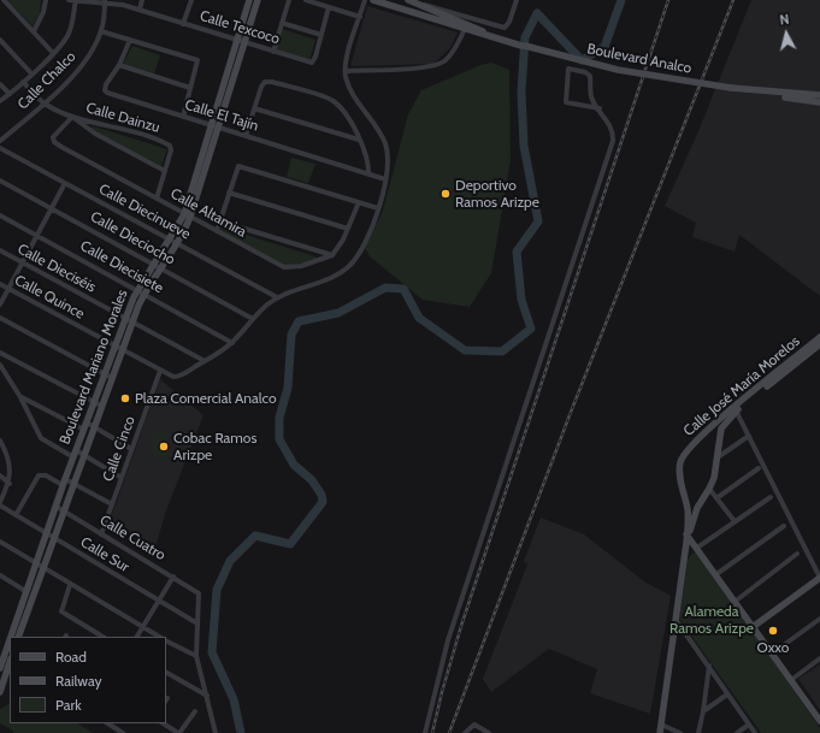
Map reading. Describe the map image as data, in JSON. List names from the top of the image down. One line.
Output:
{"streets":{"street":["Calle Texcoco","Boulevard Analco","Calle Chalco","Calle El Tajín","Calle Dainzu","Calle Diecinueve","Calle Altamira","Calle Dieciocho","Calle Diecisiete","Calle Dieciséis","Calle Quince","Boulevard Mariano Morales","Calle José María Morelos","Calle Cinco","Calle Cuatro","Calle Sur"]},"crossings":[["Calle Texcoco","Calle Chalco"],["Calle Texcoco","Boulevard Mariano Morales"],["Calle Chalco","Calle Dainzu"],["Calle El Tajín","Calle Quince"],["Calle El Tajín","Boulevard Mariano Morales"],["Calle Dainzu","Calle Altamira"],["Calle Diecinueve","Calle Quince"],["Calle Diecinueve","Boulevard Mariano Morales"],["Calle Altamira","Boulevard Mariano Morales"],["Calle Dieciocho","Calle Quince"],["Calle Dieciocho","Boulevard Mariano Morales"],["Calle Diecisiete","Calle Quince"],["Calle Diecisiete","Boulevard Mariano Morales"],["Calle Dieciséis","Calle Quince"],["Calle Dieciséis","Boulevard Mariano Morales"],["Calle Quince","Boulevard Mariano Morales"],["Calle Quince","Calle Cinco"],["Boulevard Mariano Morales","Calle Cuatro"],["Boulevard Mariano Morales","Calle Sur"],["Calle Cinco","Calle Cuatro"],["Calle Cuatro","Calle Sur"]],"parks":["Alameda Ramos Arizpe"],"places":["Deportivo Ramos Arizpe","Plaza Comercial Analco","Cobac Ramos Arizpe","Oxxo"],"legend":["Road","Railway","Park"],"north":"top"}
